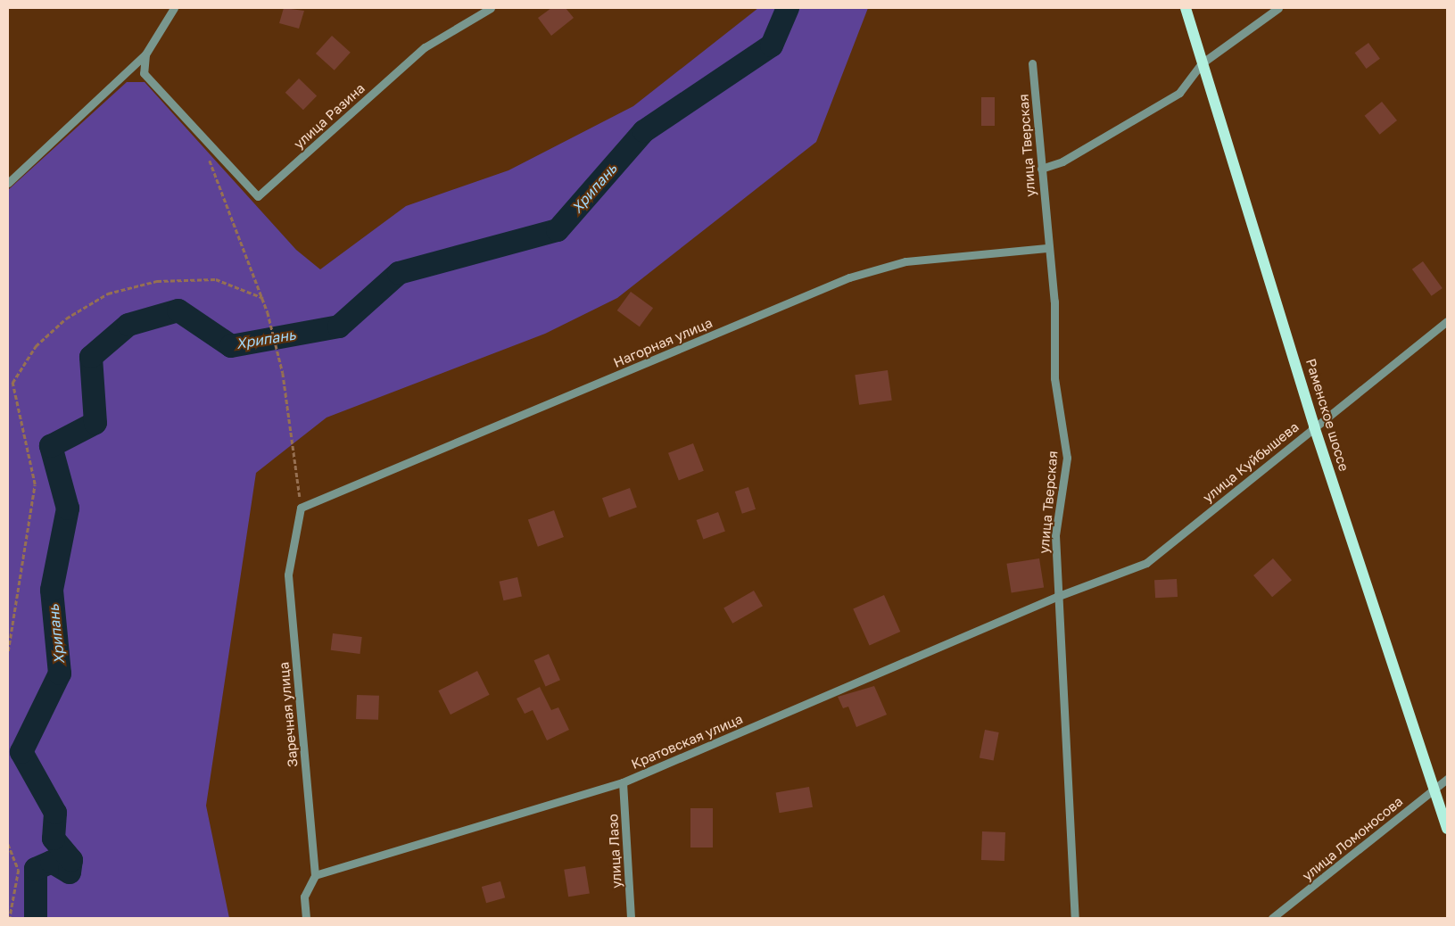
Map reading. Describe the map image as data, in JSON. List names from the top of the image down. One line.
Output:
{"streets":{"main road":["Раменское шоссе"],"street":["улица Разина","улица Тверская","Нагорная улица","улица Куйбышева","Заречная улица","Кратовская улица","улица Ломоносова","улица Лазо"]},"crossings":[["улица Тверская","Нагорная улица"],["улица Тверская","улица Куйбышева"],["улица Тверская","Кратовская улица"],["Нагорная улица","Заречная улица"],["Раменское шоссе","улица Куйбышева"],["Раменское шоссе","улица Ломоносова"],["улица Куйбышева","Кратовская улица"],["Заречная улица","Кратовская улица"],["Кратовская улица","улица Лазо"]],"water":["Хрипань"]}
